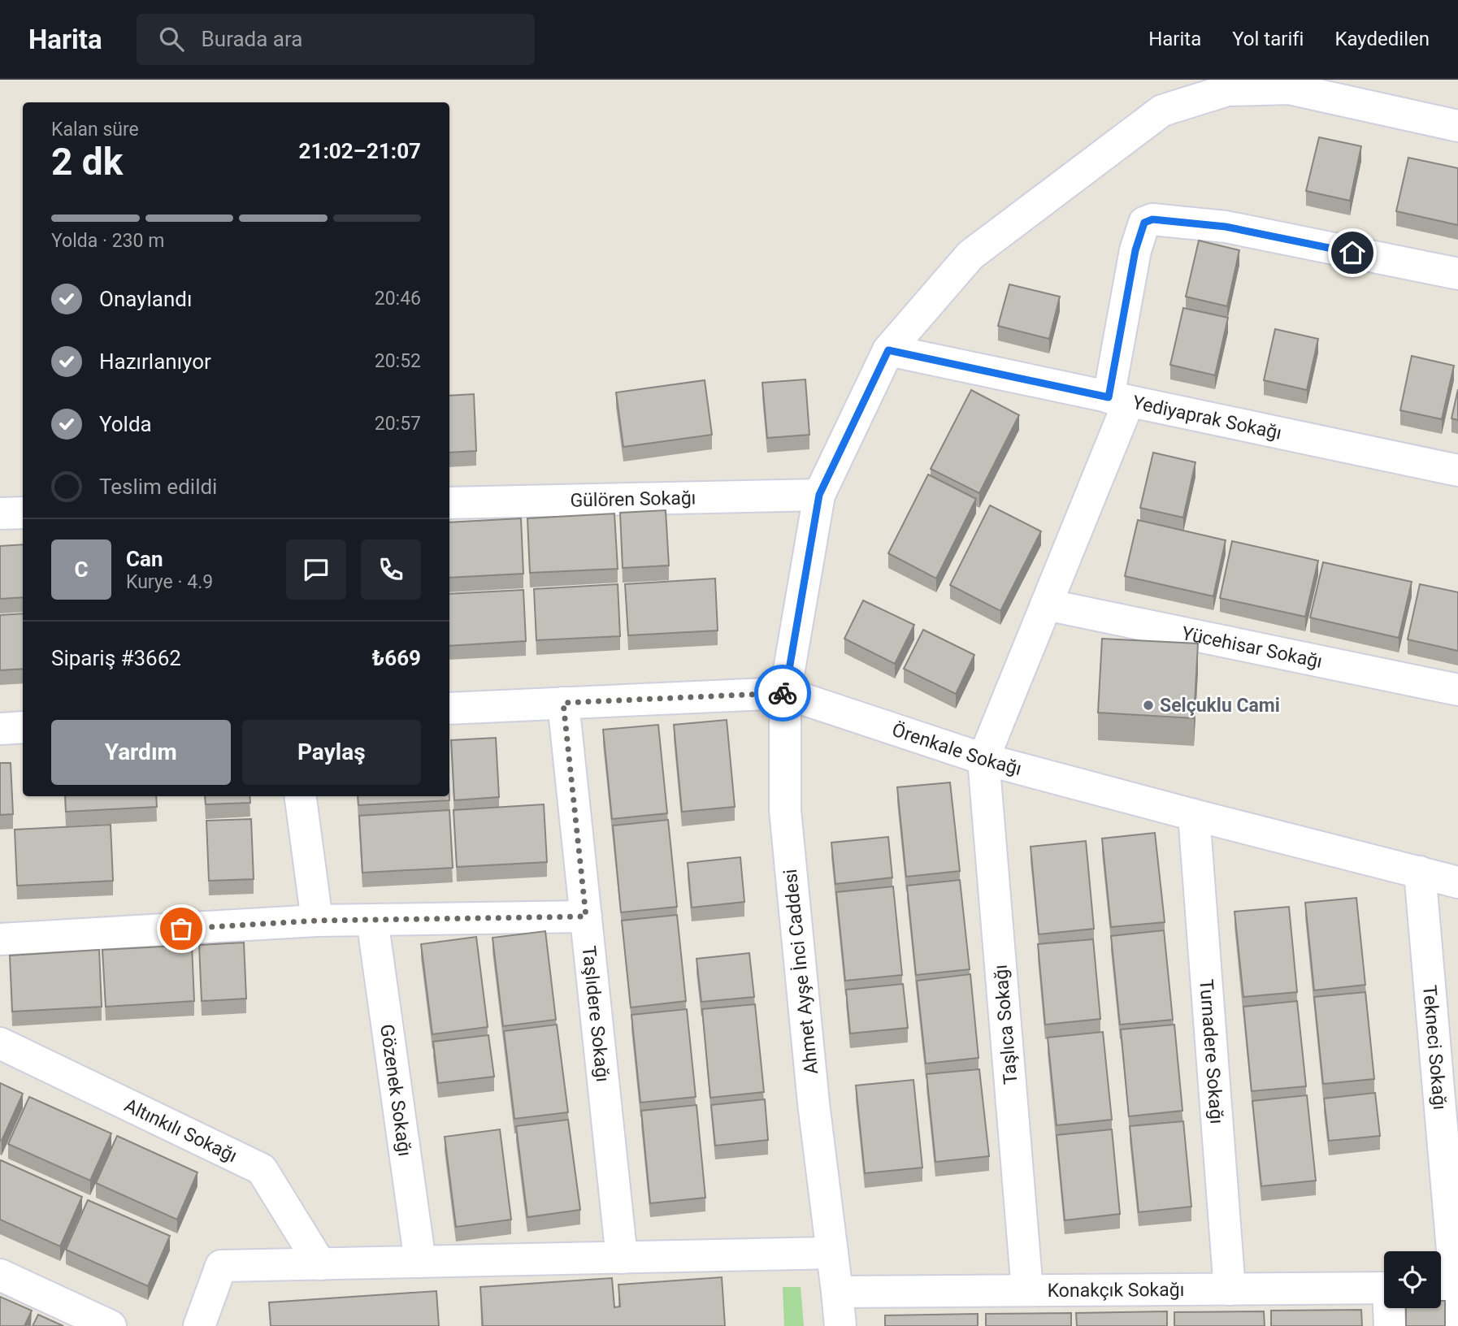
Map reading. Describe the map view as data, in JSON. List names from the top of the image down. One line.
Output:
{"streets":{"street":["Yediyaprak Sokağı","Gülören Sokağı","Yücehisar Sokağı","Örenkale Sokağı","Ahmet Ayşe İnci Caddesi","Taşlıdere Sokağı","Taşlıca Sokağı","Tekneci Sokağı","Turnadere Sokağı","Gözenek Sokağı","Altınkılı Sokağı","Konakçık Sokağı"]},"crossings":[["Yediyaprak Sokağı","Ahmet Ayşe İnci Caddesi"],["Gülören Sokağı","Ahmet Ayşe İnci Caddesi"],["Örenkale Sokağı","Ahmet Ayşe İnci Caddesi"],["Örenkale Sokağı","Taşlıdere Sokağı"],["Örenkale Sokağı","Taşlıca Sokağı"],["Örenkale Sokağı","Tekneci Sokağı"],["Örenkale Sokağı","Turnadere Sokağı"],["Ahmet Ayşe İnci Caddesi","Konakçık Sokağı"],["Taşlıca Sokağı","Konakçık Sokağı"],["Turnadere Sokağı","Konakçık Sokağı"]],"places":["Selçuklu Cami"],"page":{"header":"Harita","search":"Burada ara","nav":["Harita","Yol tarifi","Kaydedilen"],"heading":["2 dk","Kalan süre","21:02–21:07"],"panel":["Can","Kurye · 4.9","Sipariş #3662","₺669"],"bar":"Yolda · 230 m","list":[["Onaylandı","20:46"],["Hazırlanıyor","20:52"],["Yolda","20:57"],"Teslim edildi"],"round":"C","buttons":["Yardım","Paylaş"]}}
